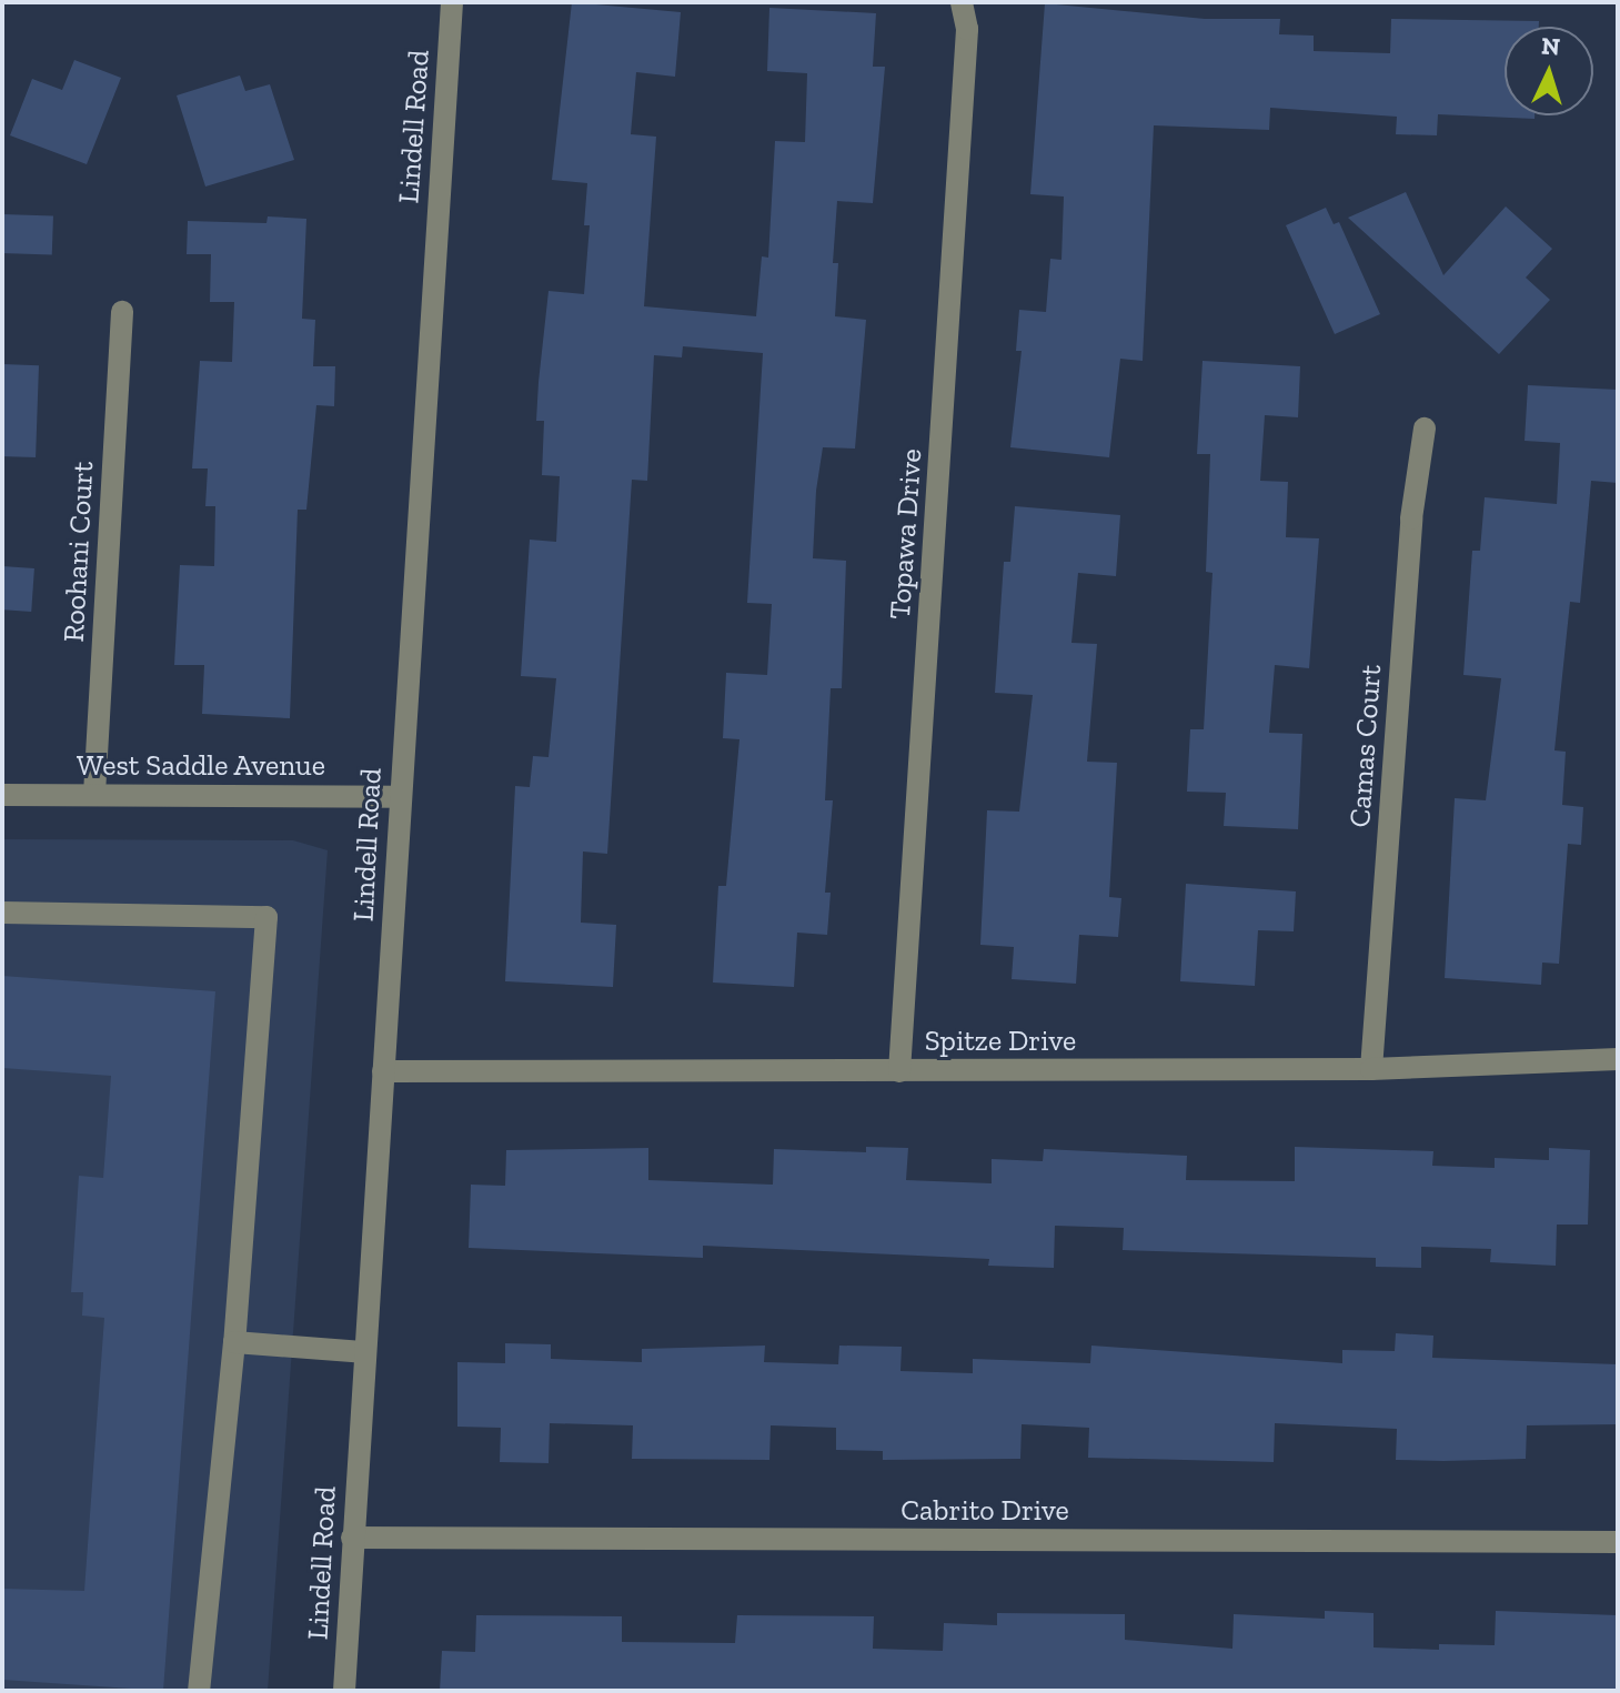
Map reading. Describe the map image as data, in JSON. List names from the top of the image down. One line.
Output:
{"streets":{"street":["Lindell Road","Topawa Drive","Roohani Court","Camas Court","West Saddle Avenue","Spitze Drive","Cabrito Drive"]},"crossings":[["Lindell Road","West Saddle Avenue"],["Lindell Road","Spitze Drive"],["Lindell Road","Cabrito Drive"],["Topawa Drive","Spitze Drive"],["Roohani Court","West Saddle Avenue"],["Camas Court","Spitze Drive"]],"north":"top"}
